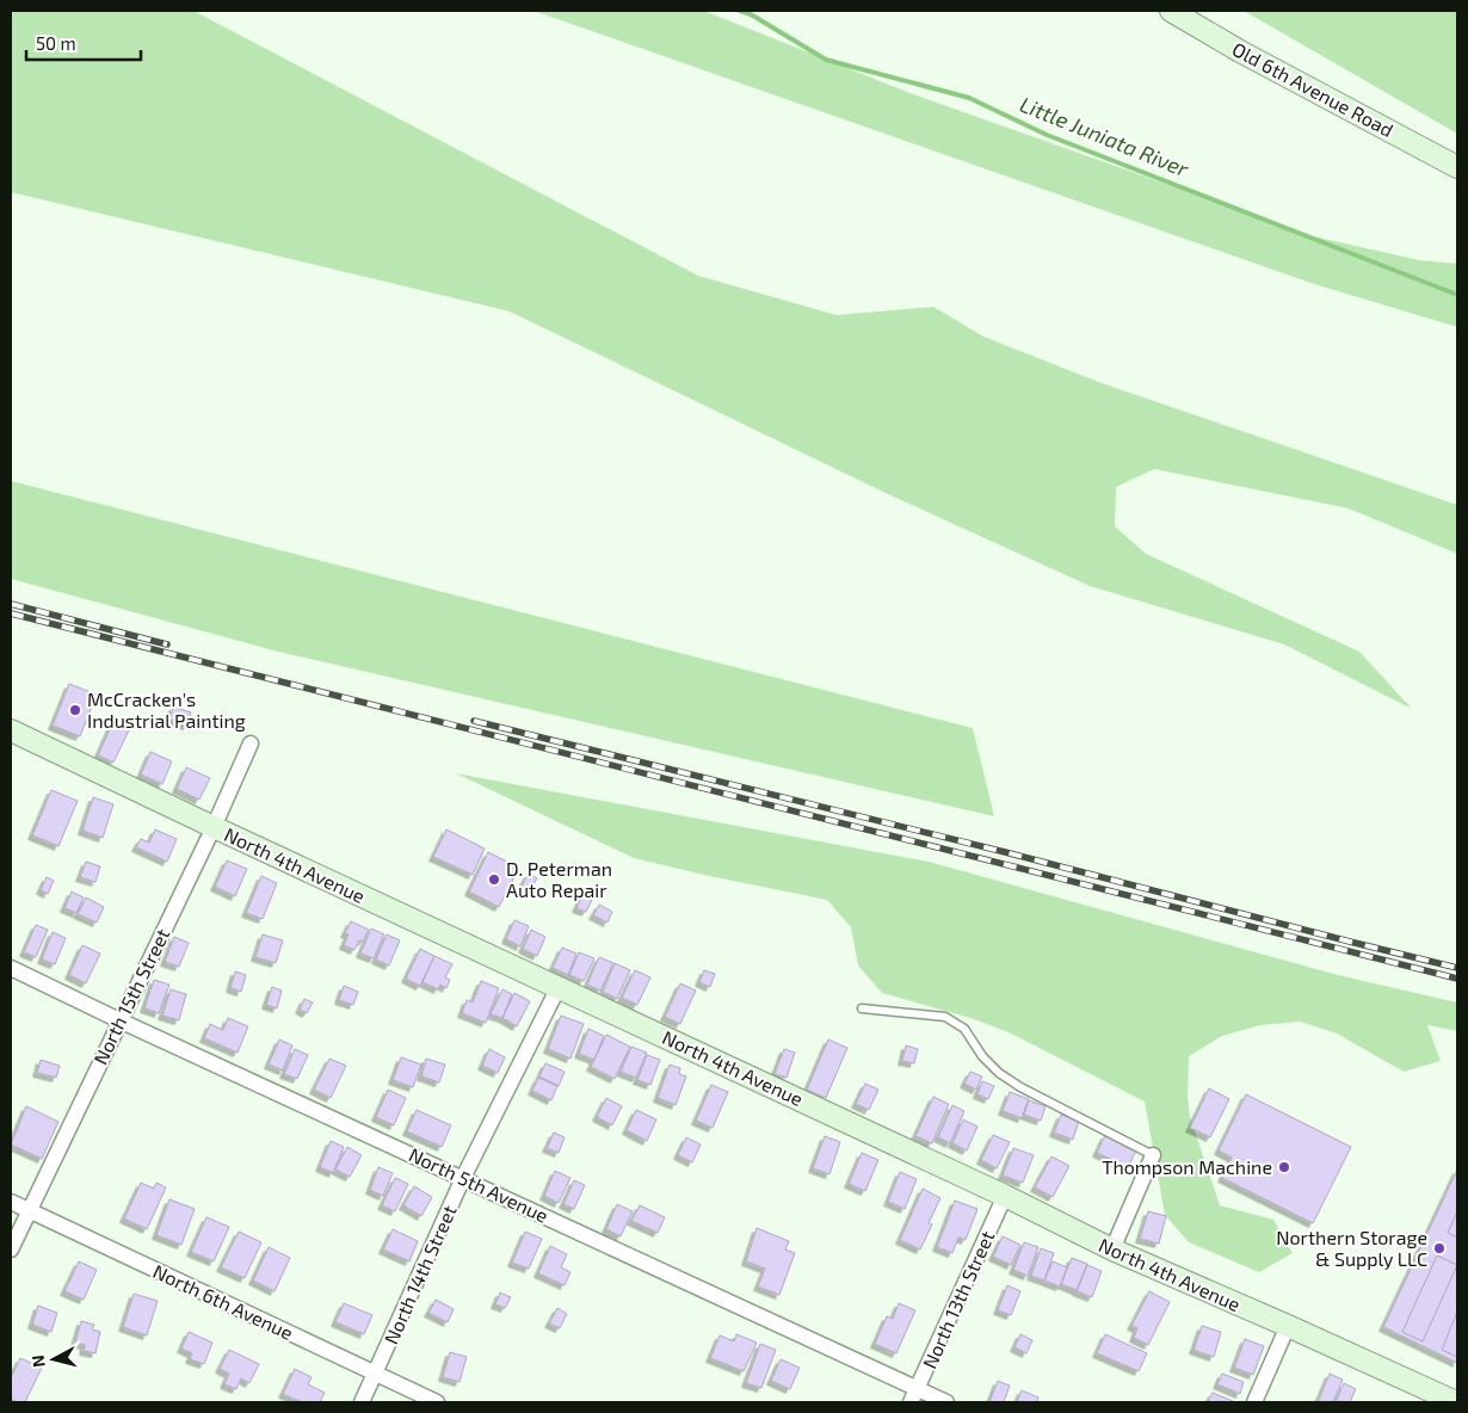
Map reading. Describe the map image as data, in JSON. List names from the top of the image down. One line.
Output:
{"streets":{"main road":["Old 6th Avenue Road","North 4th Avenue"],"street":["North 15th Street","North 5th Avenue","North 14th Street","North 13th Street","North 6th Avenue"]},"crossings":[["North 4th Avenue","North 15th Street"],["North 4th Avenue","North 14th Street"],["North 4th Avenue","North 13th Street"],["North 15th Street","North 5th Avenue"],["North 15th Street","North 6th Avenue"],["North 5th Avenue","North 14th Street"],["North 5th Avenue","North 13th Street"],["North 14th Street","North 6th Avenue"]],"water":["Little Juniata River"],"places":["McCracken's Industrial Painting","D. Peterman Auto Repair","Thompson Machine","Northern Storage & Supply LLC"],"scale_bar":"50 m","north":"left"}
